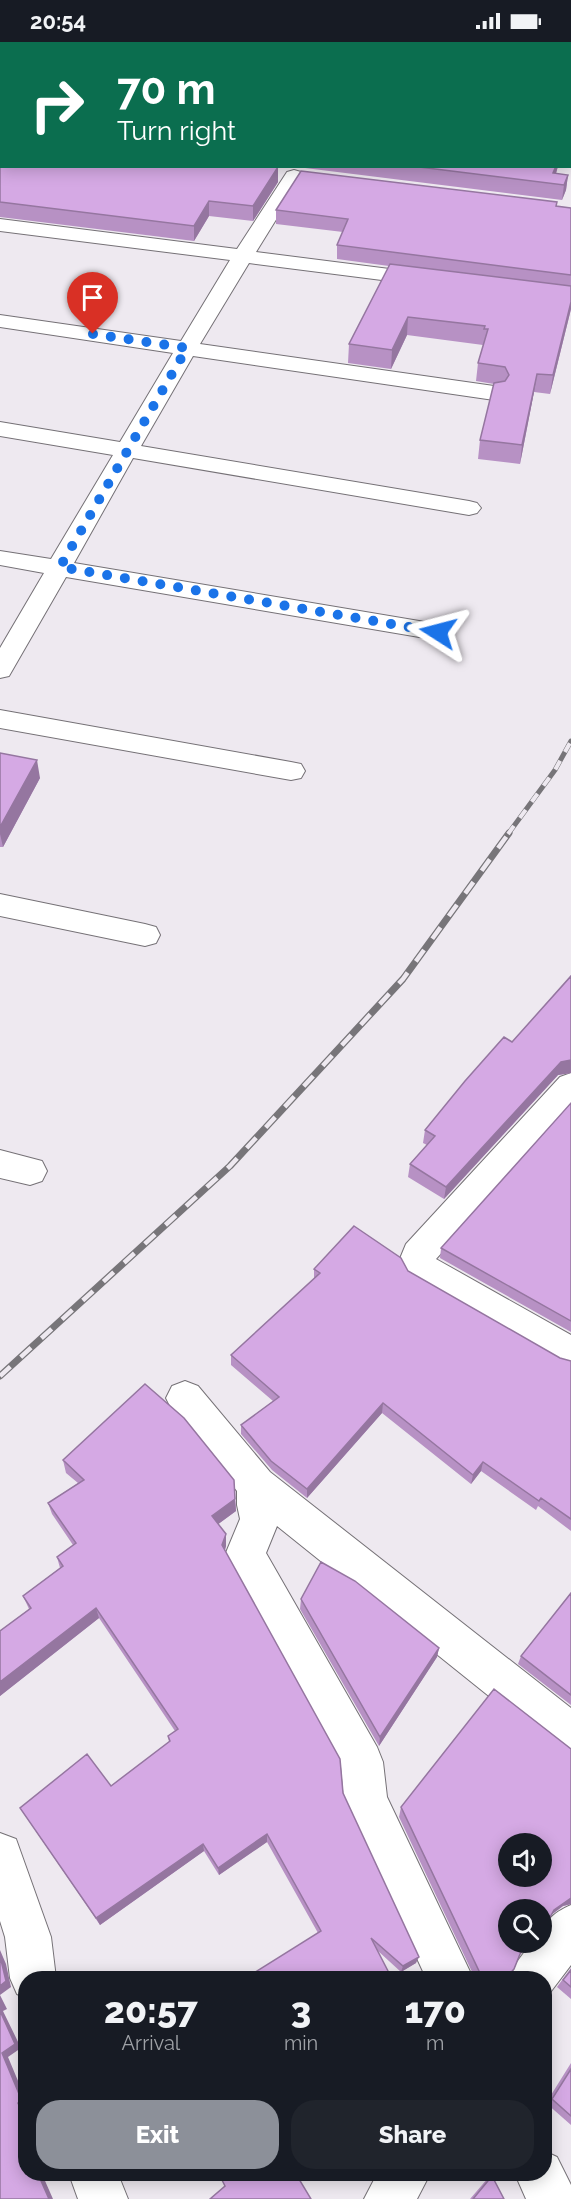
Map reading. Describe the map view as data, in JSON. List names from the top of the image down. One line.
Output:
{"page":{"status":"20:54","turn":["70 m","Turn right"],"eta":["20:57","Arrival","3","min","170","m"],"buttons":["Exit","Share"]}}
